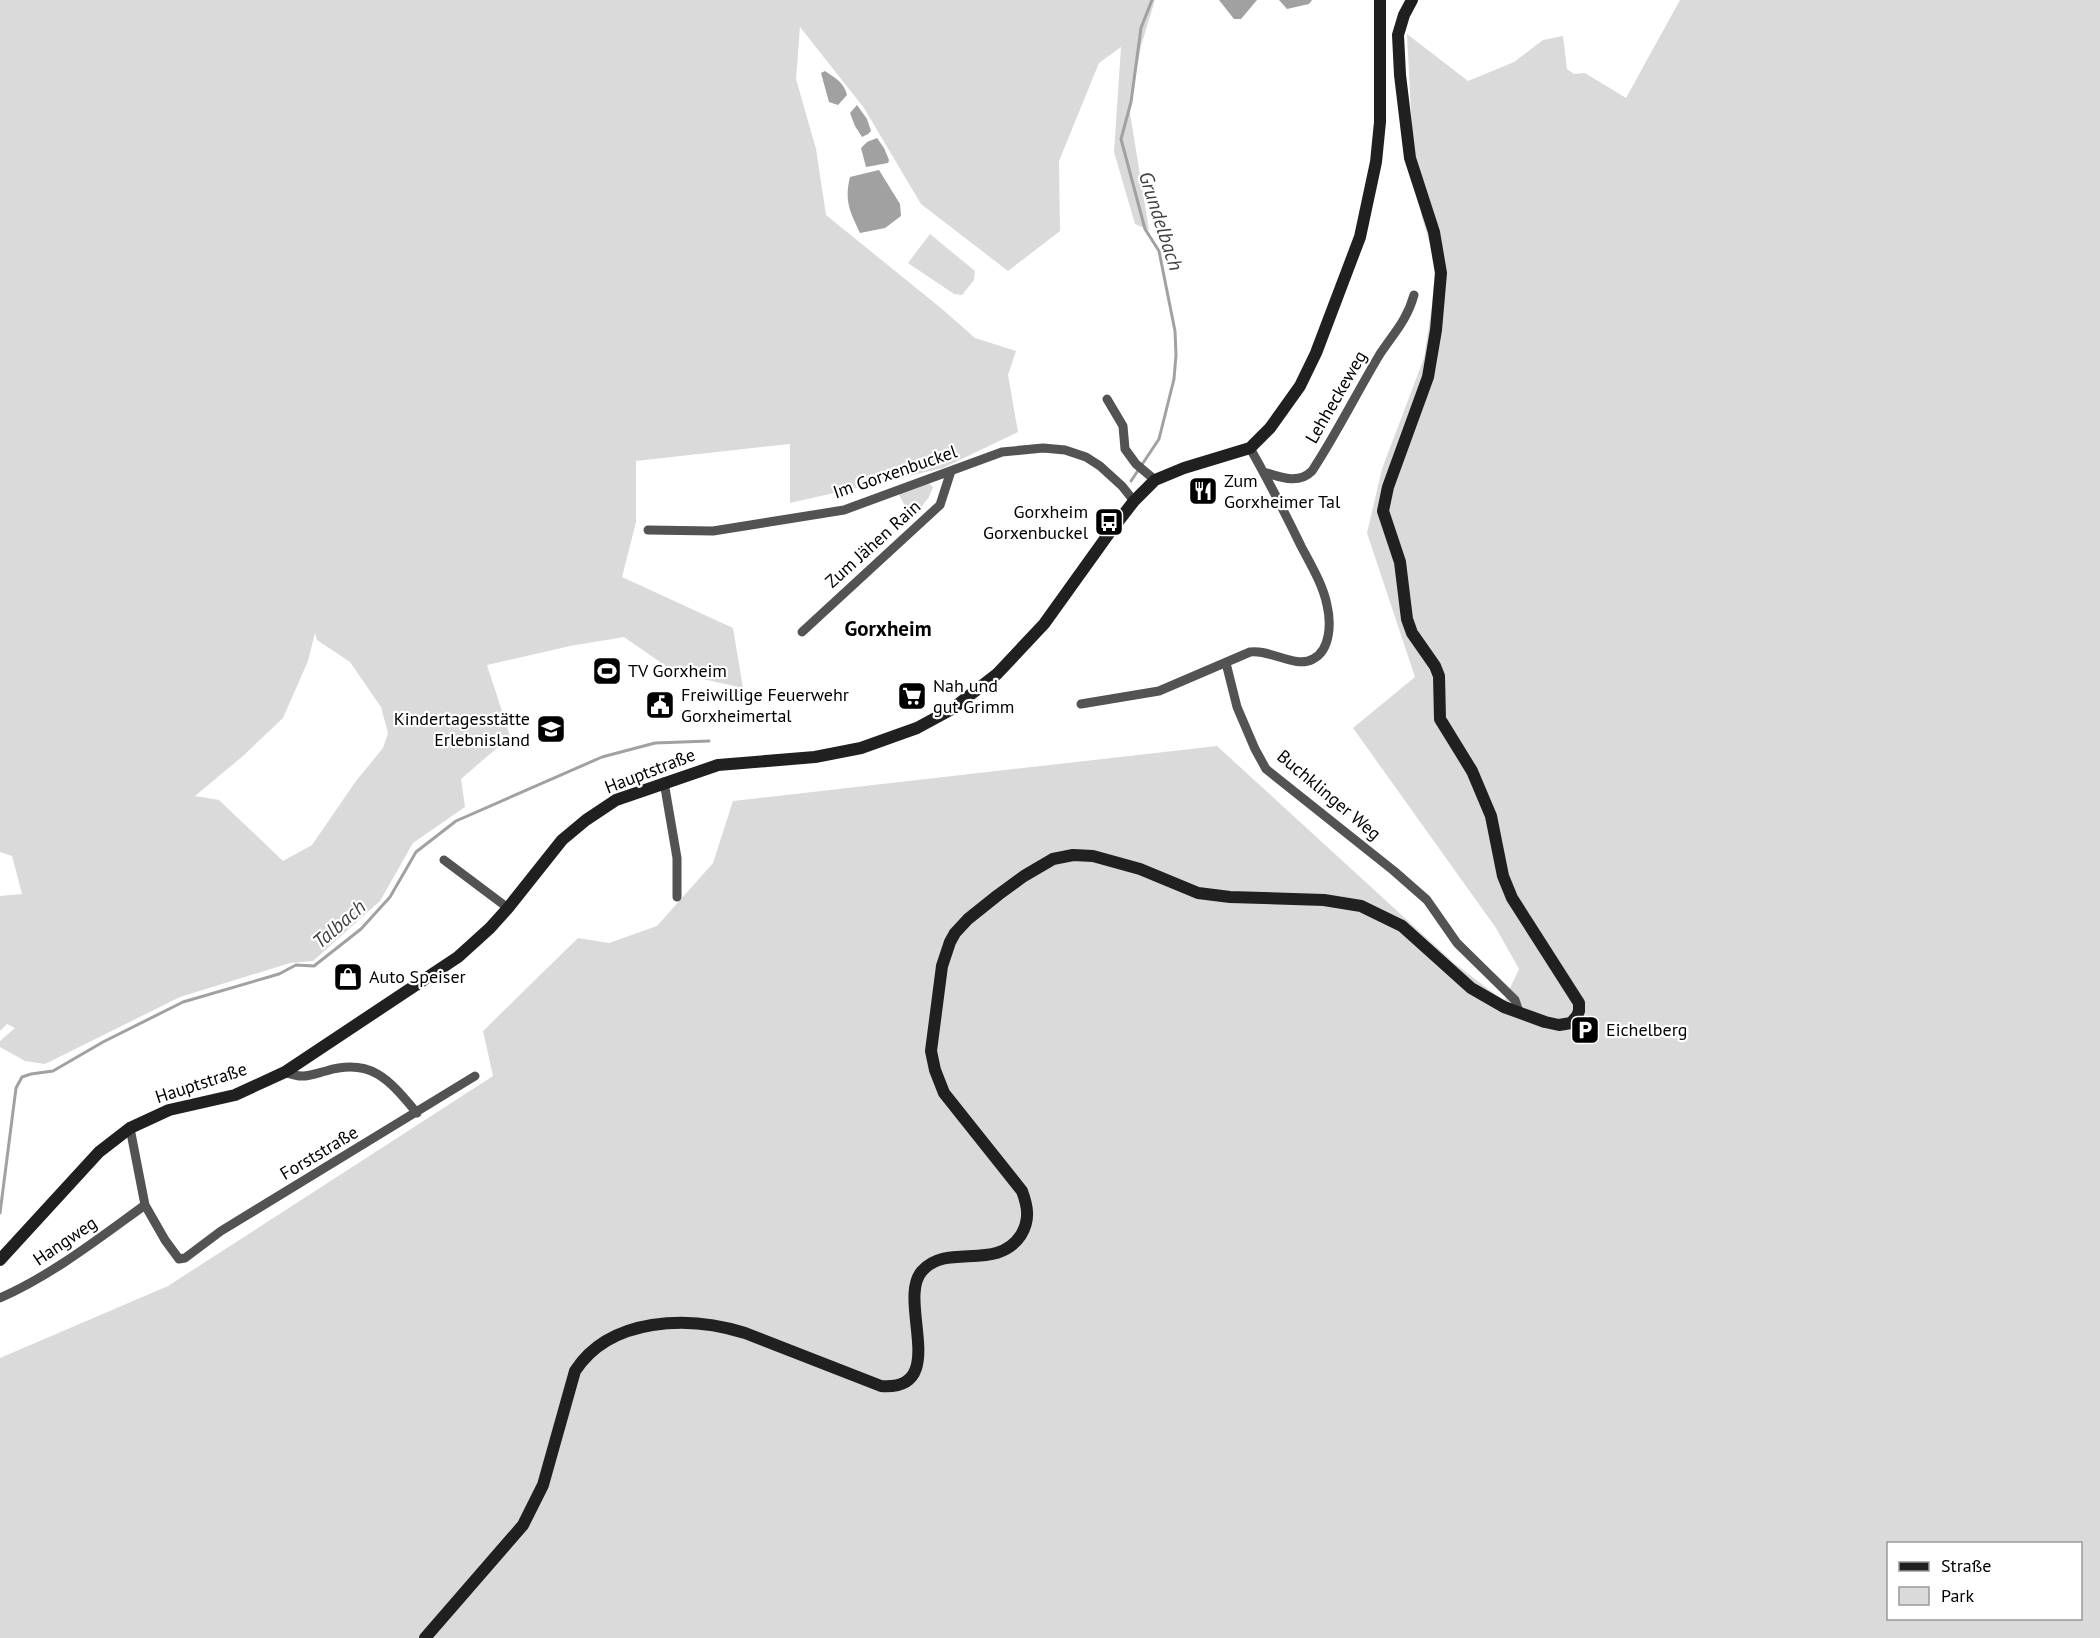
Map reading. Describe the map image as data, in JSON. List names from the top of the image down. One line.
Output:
{"streets":{"street":["Lehheckeweg","Im Gorxenbuckel","Zum Jähen Rain","Hauptstraße","Buchklinger Weg","Forststraße","Hangweg"]},"crossings":[["Im Gorxenbuckel","Zum Jähen Rain"],["Im Gorxenbuckel","Hauptstraße"],["Forststraße","Hangweg"]],"districts":["Gorxheim"],"water":["Grundelbach","Talbach"],"places":{"restaurant":["Zum Gorxheimer Tal"],"bus stop":["Gorxheim Gorxenbuckel"],"sports":["TV Gorxheim"],"supermarket":["Nah und gut Grimm"],"public building":["Freiwillige Feuerwehr Gorxheimertal"],"school or university":["Kindertagesstätte Erlebnisland"],"shop":["Auto Speiser"],"parking":["Eichelberg"]},"legend":["Straße","Park"]}
